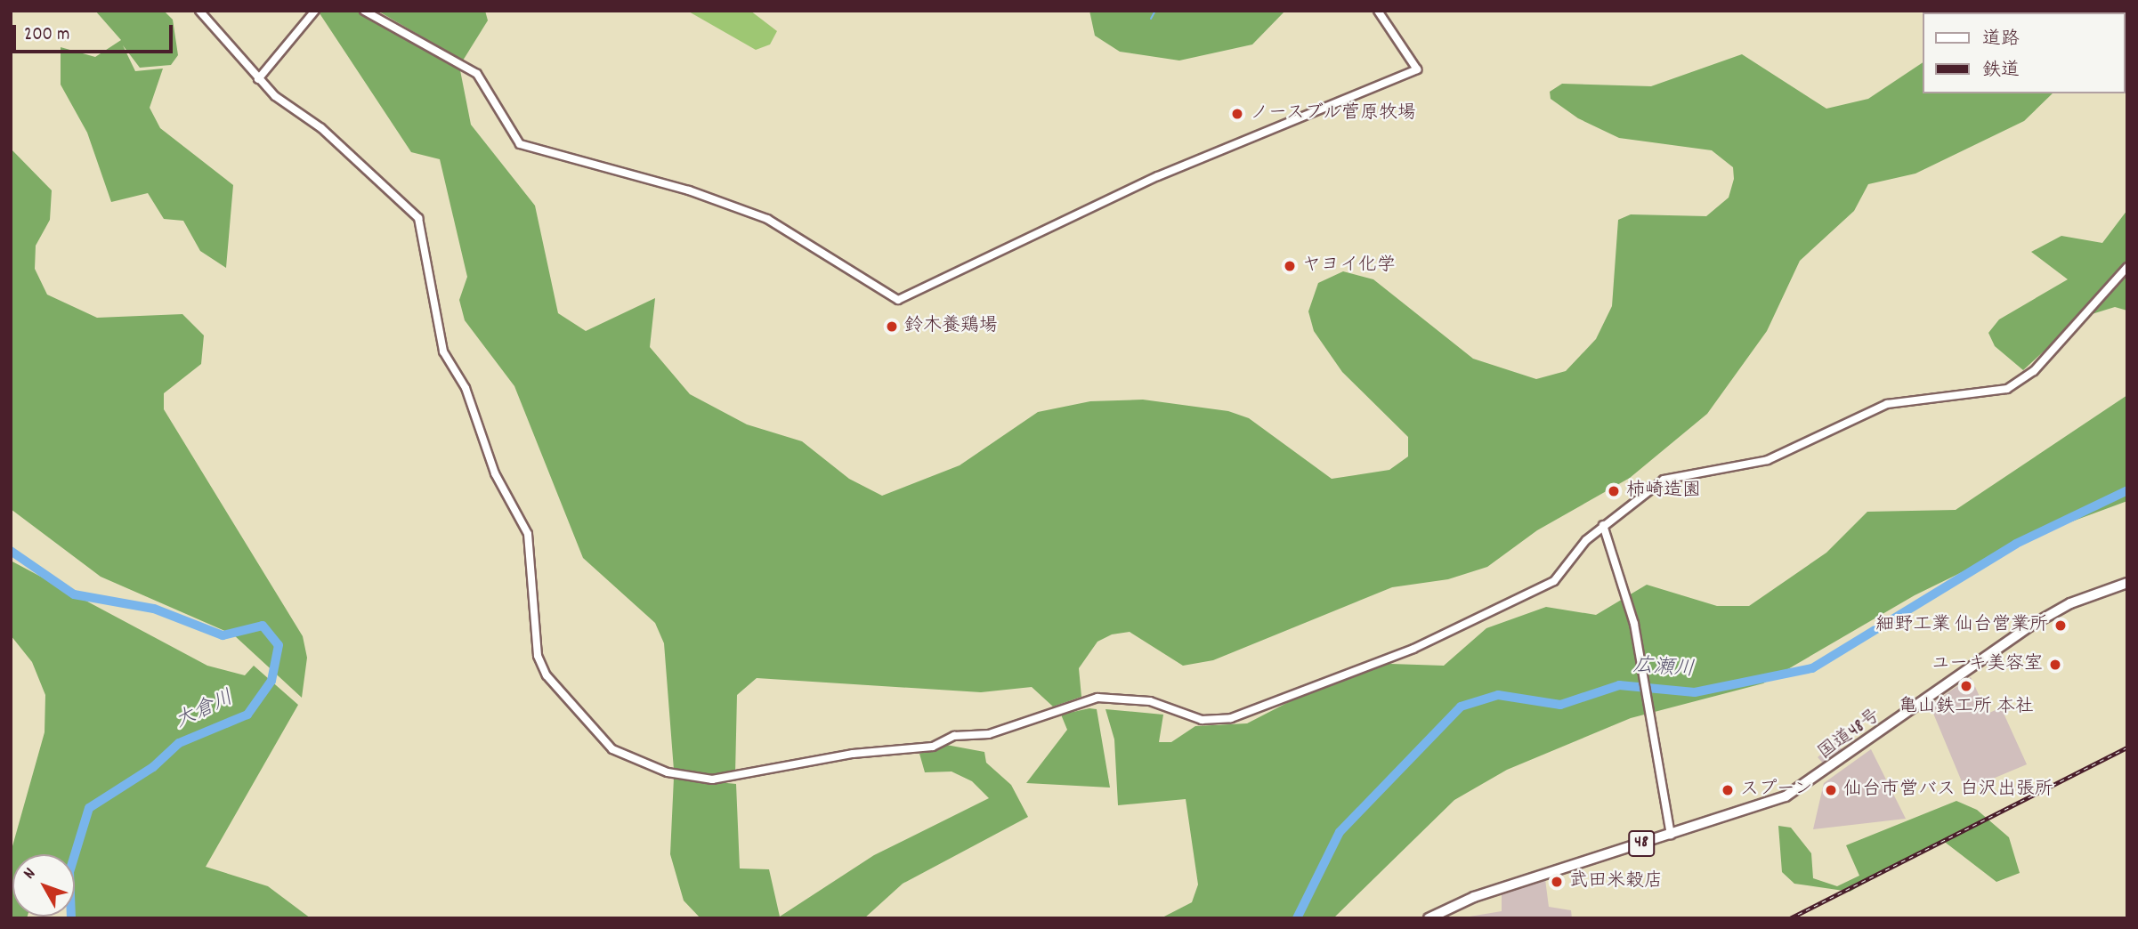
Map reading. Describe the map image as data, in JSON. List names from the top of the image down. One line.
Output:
{"streets":{"highway":["国道48号","48"]},"water":["広瀬川","大倉川"],"places":["ノースブル菅原牧場","ヤヨイ化学","鈴木養鶏場","柿崎造園","細野工業 仙台営業所","ユーキ美容室","亀山鉄工所 本社","スプーン","仙台市営バス 白沢出張所","武田米穀店"],"legend":["道路","鉄道"],"scale_bar":"200 m","north":"top left"}
